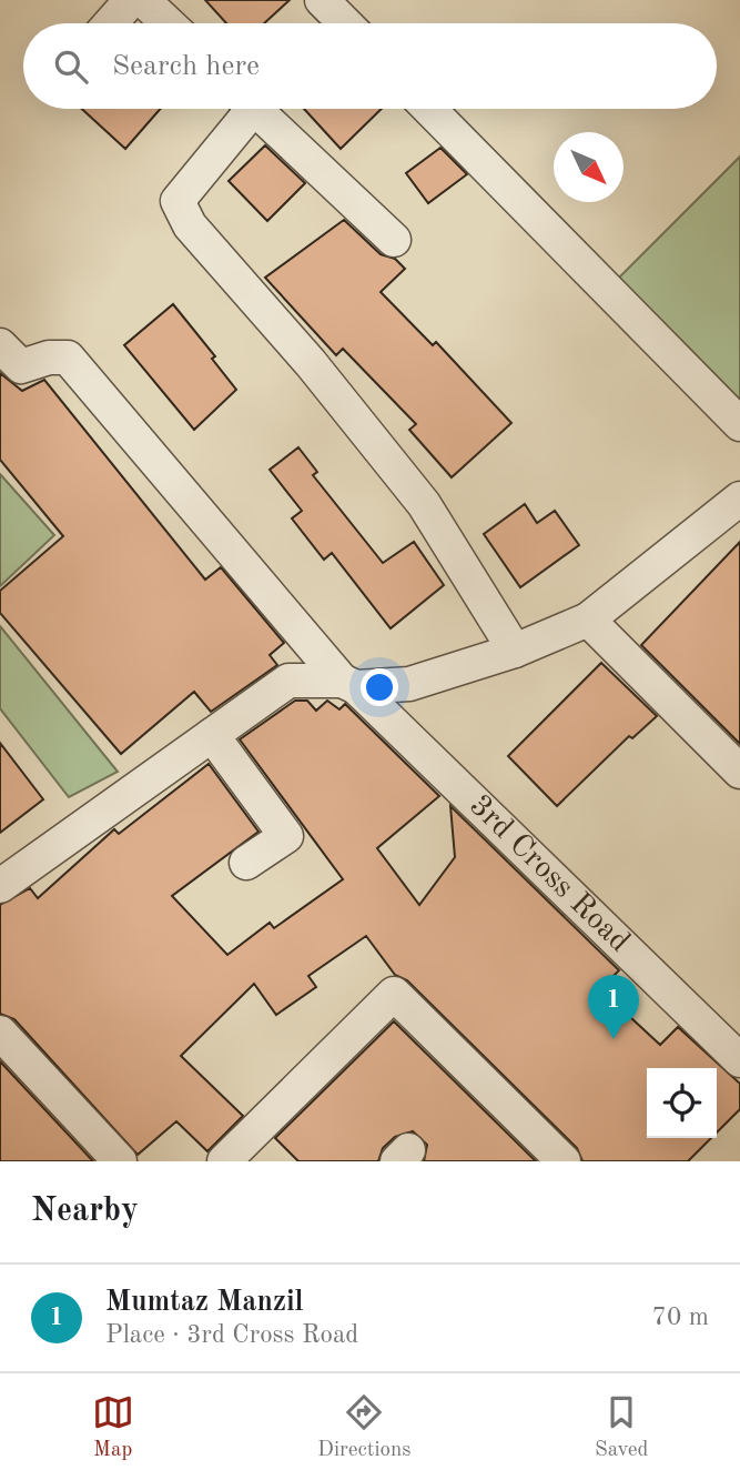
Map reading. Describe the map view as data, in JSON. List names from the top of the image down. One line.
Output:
{"streets":{"street":["3rd Cross Road"]},"north":"bottom right","page":{"search":"Search here","pins":"1","heading":"Nearby","list":[{"mark":"1","name":"Mumtaz Manzil","note":"Place · 3rd Cross Road","value":"70 m"}],"nav":["Map","Directions","Saved"]}}
